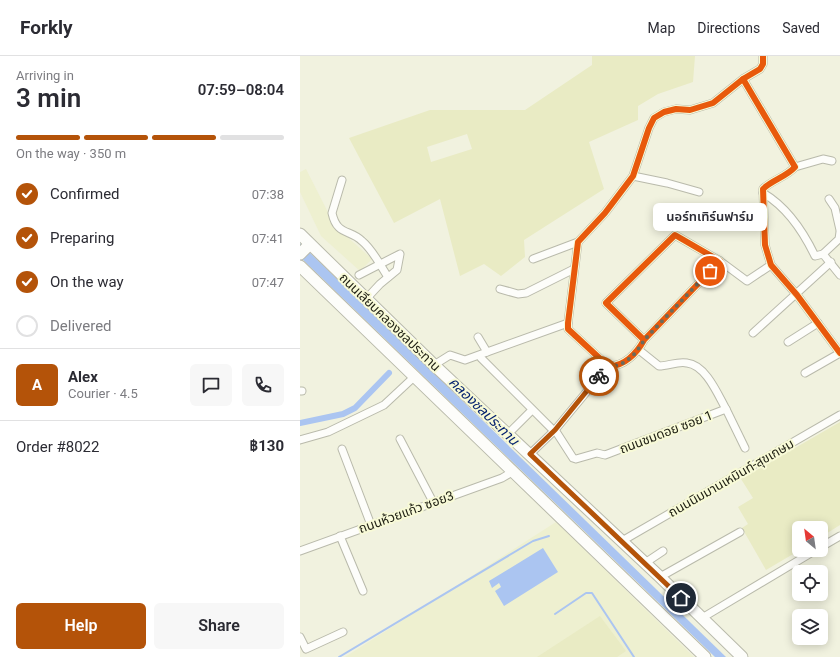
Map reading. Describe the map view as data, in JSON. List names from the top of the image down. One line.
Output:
{"streets":{"main road":["ถนนเลียบคลองชลประทาน"],"street":["ถนนชมดอย ซอย 1","ถนนนิมมานเหมินท์-สุขเกษม","ถนนห้วยแก้ว ซอย3"]},"crossings":[["ถนนเลียบคลองชลประทาน","ถนนนิมมานเหมินท์-สุขเกษม"],["ถนนเลียบคลองชลประทาน","ถนนห้วยแก้ว ซอย3"]],"water":["คลองชลประทาน"],"places":["นอร์ทเทิร์นฟาร์ม"],"north":"top left","page":{"header":"Forkly","nav":["Map","Directions","Saved"],"heading":["3 min","Arriving in","07:59–08:04"],"panel":["Alex","Courier · 4.5","Order #8022","฿130"],"bar":"On the way · 350 m","list":[["Confirmed","07:38"],["Preparing","07:41"],["On the way","07:47"],"Delivered"],"bubble":"นอร์ทเทิร์นฟาร์ม","round":"A","buttons":["Help","Share"]}}
